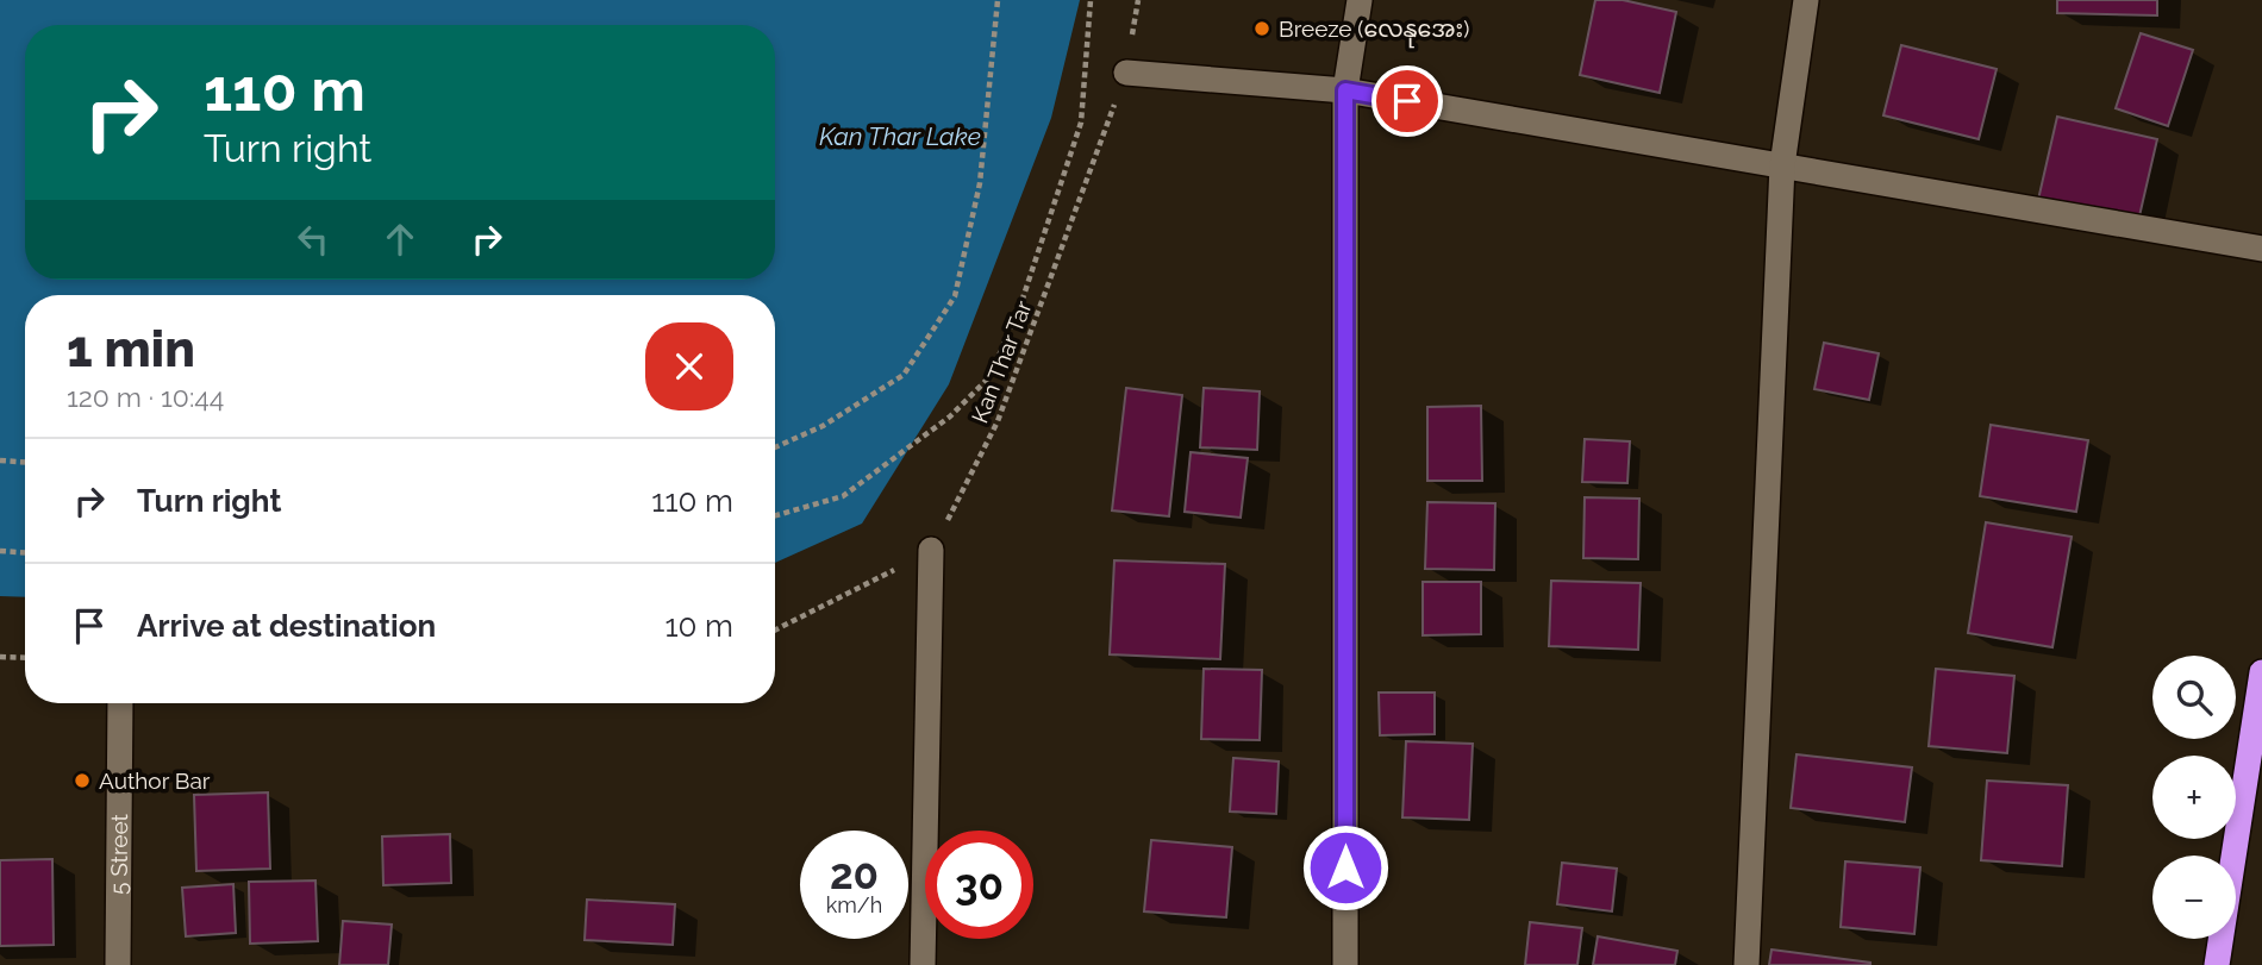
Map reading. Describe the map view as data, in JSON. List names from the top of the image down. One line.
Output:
{"streets":{"street":["5 Street"],"path":["Kan Thar Tar"]},"water":["Kan Thar Lake"],"places":["Breeze (လေနုအေး)","Author Bar"],"page":{"turn":["110 m","Turn right"],"heading":["1 min","120 m · 10:44"],"list":[{"name":"Turn right","value":"110 m"},{"name":"Arrive at destination","value":"10 m"}],"map_buttons":["+","−"],"speed":"20 km/h","limit":"30"}}
